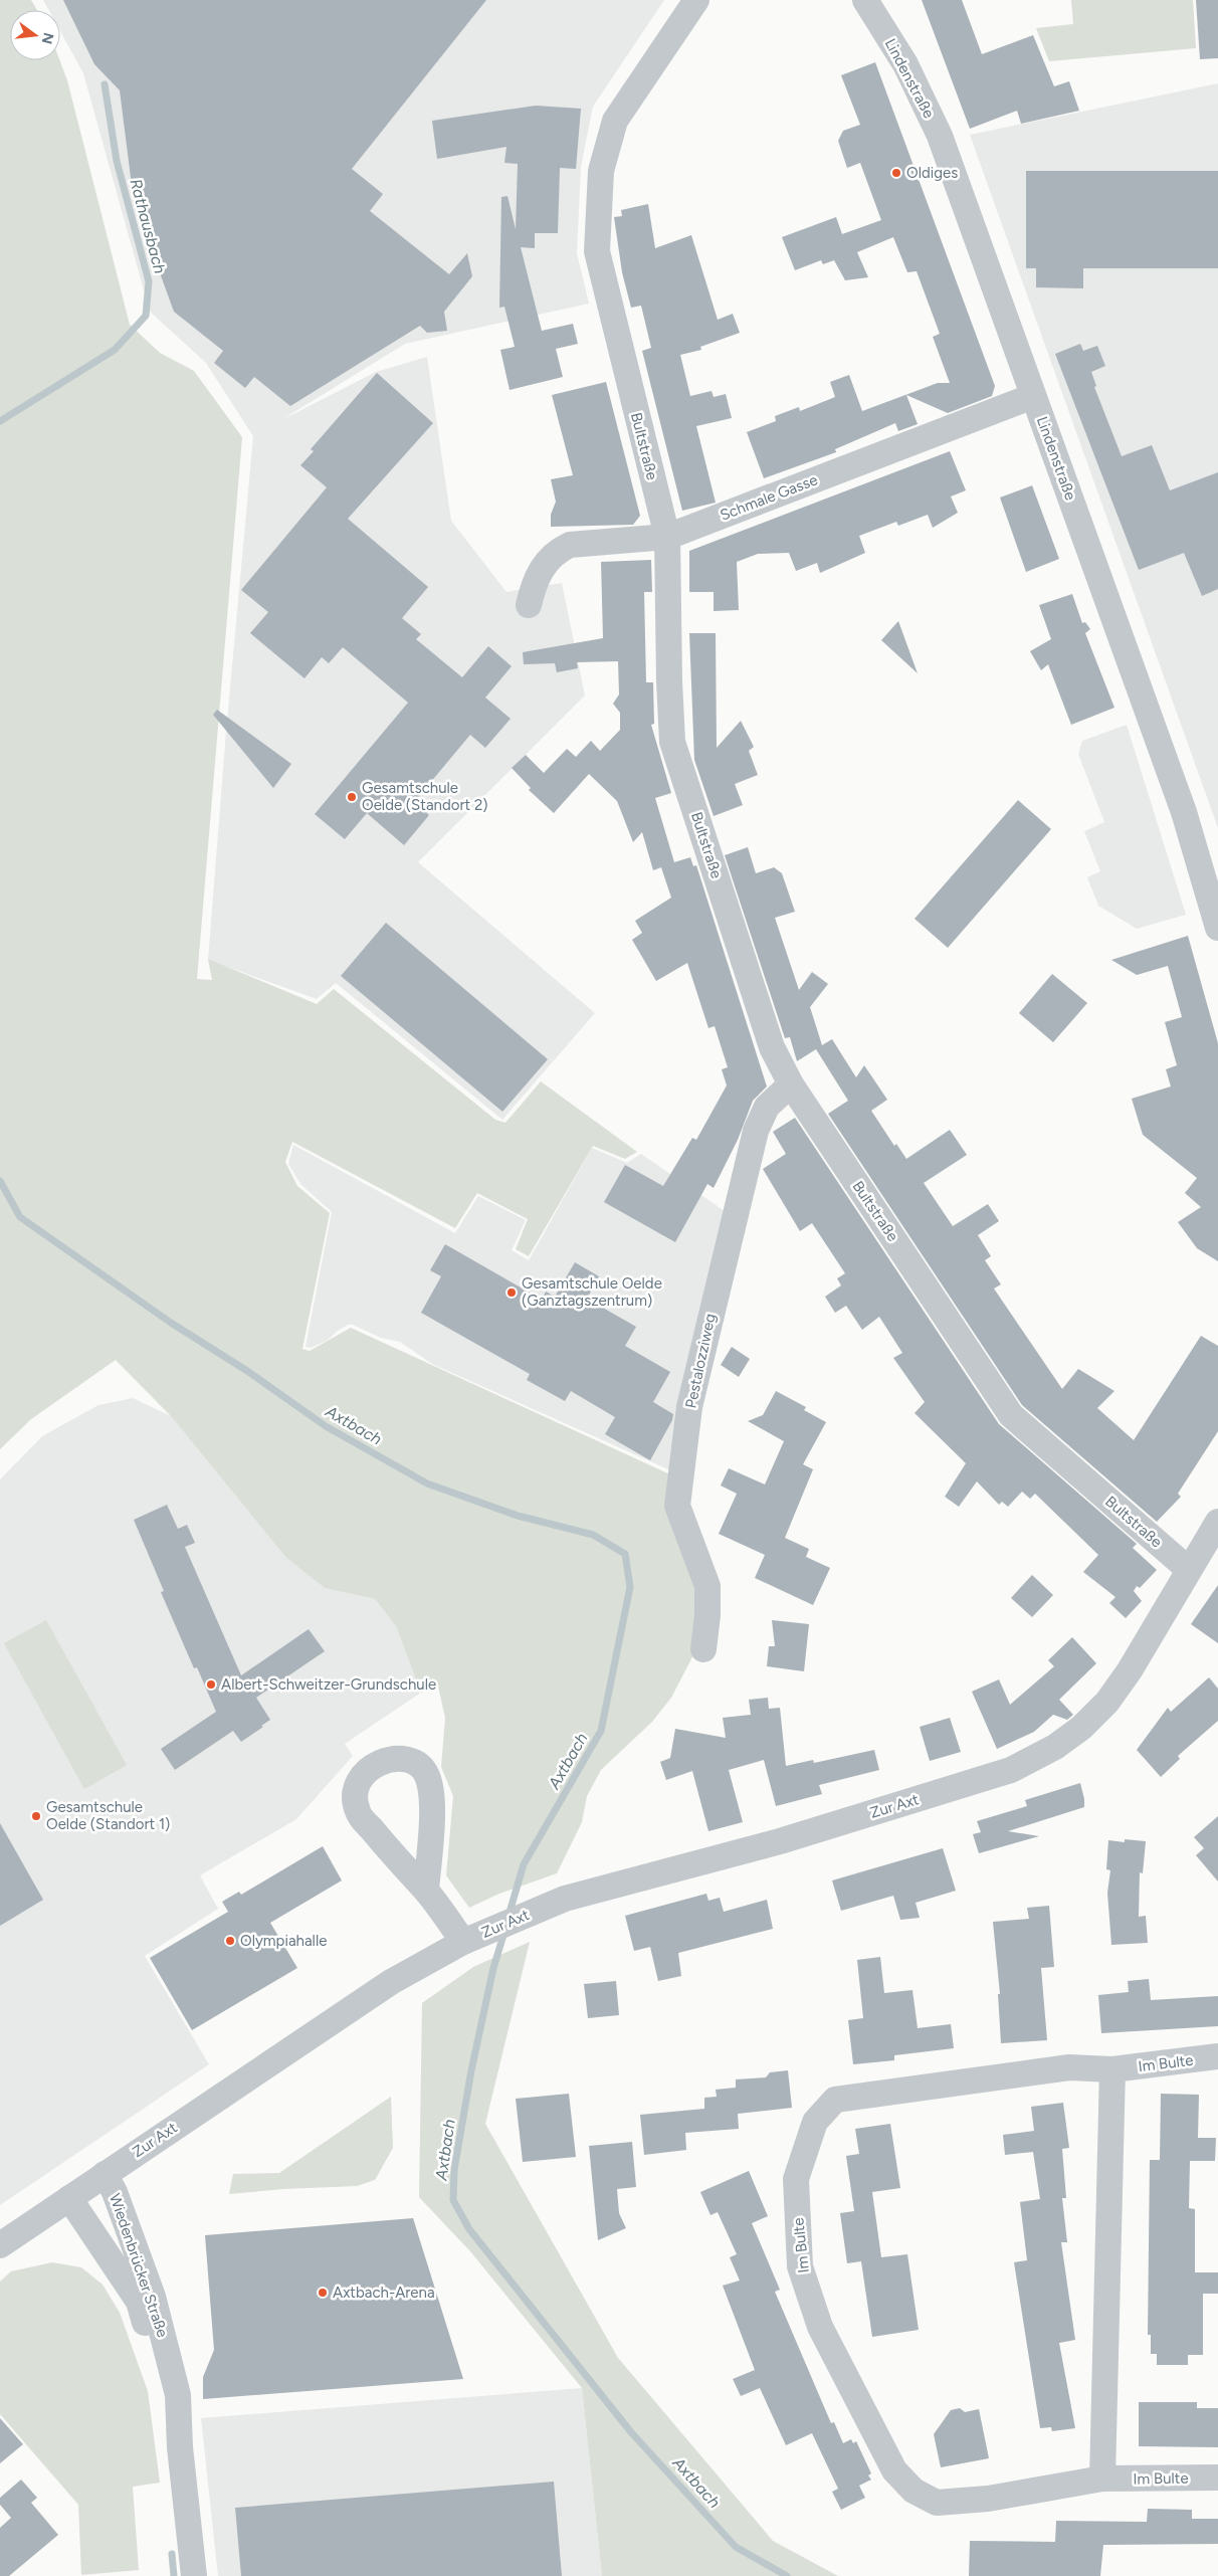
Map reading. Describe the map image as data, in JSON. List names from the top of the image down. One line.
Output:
{"streets":{"street":["Lindenstraße","Bultstraße","Schmale Gasse","Pestalozziweg","Zur Axt","Im Bulte","Wiedenbrücker Straße"]},"crossings":[["Lindenstraße","Schmale Gasse"],["Bultstraße","Schmale Gasse"],["Bultstraße","Pestalozziweg"],["Bultstraße","Zur Axt"],["Zur Axt","Wiedenbrücker Straße"]],"water":["Rathausbach","Axtbach"],"places":["Oldiges","Gesamtschule Oelde (Standort 2)","Gesamtschule Oelde (Ganztagszentrum)","Albert-Schweitzer-Grundschule","Gesamtschule Oelde (Standort 1)","Olympiahalle","Axtbach-Arena"],"north":"right"}
